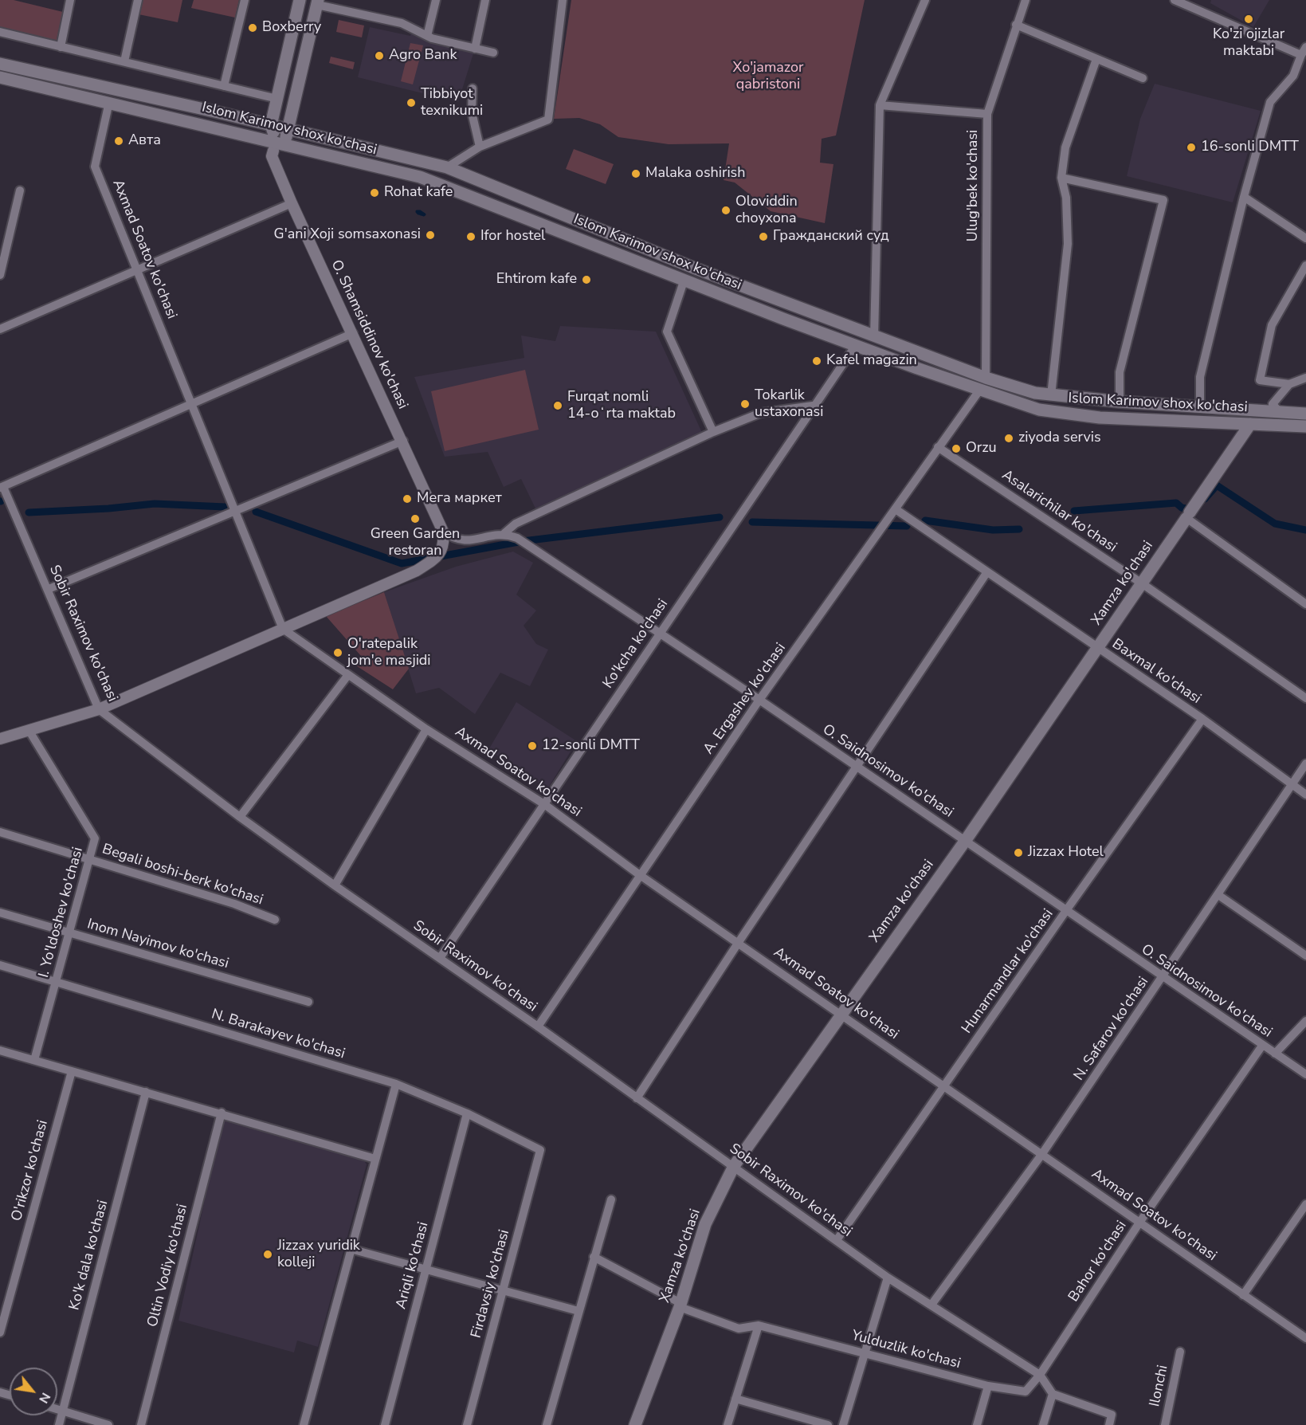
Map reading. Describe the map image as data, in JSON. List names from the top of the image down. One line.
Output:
{"streets":{"main road":["Islom Karimov shox ko'chasi","Xamza ko'chasi"],"street":["Ulug'bek ko'chasi","Axmad Soatov ko'chasi","O. Shamsiddinov ko'chasi","Asalarichilar ko'chasi","Sobir Raximov ko'chasi","Ko'kcha ko'chasi","Baxmal ko'chasi","A. Ergashev ko'chasi","O. Saidnosimov ko'chasi","Begali boshi-berk ko'chasi","I. Yo'ldoshev ko'chasi","Inom Nayimov ko'chasi","Hunarmandlar ko'chasi","N. Safarov ko'chasi","N. Barakayev ko'chasi","O'rikzor ko'chasi","Ko'k dala ko'chasi","Bahor ko'chasi","Oltin Vodiy ko'chasi","Ariqli ko'chasi","Firdavsiy ko'chasi","Yulduzlik ko'chasi","Ilonchi"]},"crossings":[["Islom Karimov shox ko'chasi","Ulug'bek ko'chasi"],["Islom Karimov shox ko'chasi","Axmad Soatov ko'chasi"],["Islom Karimov shox ko'chasi","O. Shamsiddinov ko'chasi"],["Islom Karimov shox ko'chasi","Xamza ko'chasi"],["Islom Karimov shox ko'chasi","Ko'kcha ko'chasi"],["Islom Karimov shox ko'chasi","A. Ergashev ko'chasi"],["Axmad Soatov ko'chasi","Xamza ko'chasi"],["Axmad Soatov ko'chasi","Ko'kcha ko'chasi"],["Axmad Soatov ko'chasi","A. Ergashev ko'chasi"],["Axmad Soatov ko'chasi","Hunarmandlar ko'chasi"],["Axmad Soatov ko'chasi","N. Safarov ko'chasi"],["Axmad Soatov ko'chasi","Bahor ko'chasi"],["Asalarichilar ko'chasi","Xamza ko'chasi"],["Asalarichilar ko'chasi","A. Ergashev ko'chasi"],["Xamza ko'chasi","Sobir Raximov ko'chasi"],["Xamza ko'chasi","Baxmal ko'chasi"],["Xamza ko'chasi","O. Saidnosimov ko'chasi"],["Xamza ko'chasi","Yulduzlik ko'chasi"],["Sobir Raximov ko'chasi","Ko'kcha ko'chasi"],["Sobir Raximov ko'chasi","A. Ergashev ko'chasi"],["Sobir Raximov ko'chasi","Hunarmandlar ko'chasi"],["Sobir Raximov ko'chasi","N. Safarov ko'chasi"],["Sobir Raximov ko'chasi","Bahor ko'chasi"],["Sobir Raximov ko'chasi","Yulduzlik ko'chasi"],["Ko'kcha ko'chasi","O. Saidnosimov ko'chasi"],["Baxmal ko'chasi","A. Ergashev ko'chasi"],["Baxmal ko'chasi","Hunarmandlar ko'chasi"],["Baxmal ko'chasi","N. Safarov ko'chasi"],["A. Ergashev ko'chasi","O. Saidnosimov ko'chasi"],["O. Saidnosimov ko'chasi","Hunarmandlar ko'chasi"],["O. Saidnosimov ko'chasi","N. Safarov ko'chasi"],["O. Saidnosimov ko'chasi","Bahor ko'chasi"],["Begali boshi-berk ko'chasi","I. Yo'ldoshev ko'chasi"],["I. Yo'ldoshev ko'chasi","Inom Nayimov ko'chasi"],["I. Yo'ldoshev ko'chasi","N. Barakayev ko'chasi"],["N. Barakayev ko'chasi","Ariqli ko'chasi"],["N. Barakayev ko'chasi","Firdavsiy ko'chasi"],["Bahor ko'chasi","Yulduzlik ko'chasi"]],"parks":["Xo'jamazor qabristoni"],"places":["Ko'zi ojizlar maktabi","Boxberry","Agro Bank","Tibbiyot texnikumi","Авта","16-sonli DMTT","Malaka oshirish","Rohat kafe","Oloviddin choyxona","G'ani Xoji somsaxonasi","Ifor hostel","Гражданский суд","Ehtirom kafe","Kafel magazin","Tokarlik ustaxonasi","Furqat nomli 14-oʻrta maktab","ziyoda servis","Orzu","Мега маркет","Green Garden restoran","O'ratepalik jom'e masjidi","12-sonli DMTT","Jizzax Hotel","Jizzax yuridik kolleji"],"north":"bottom right"}
